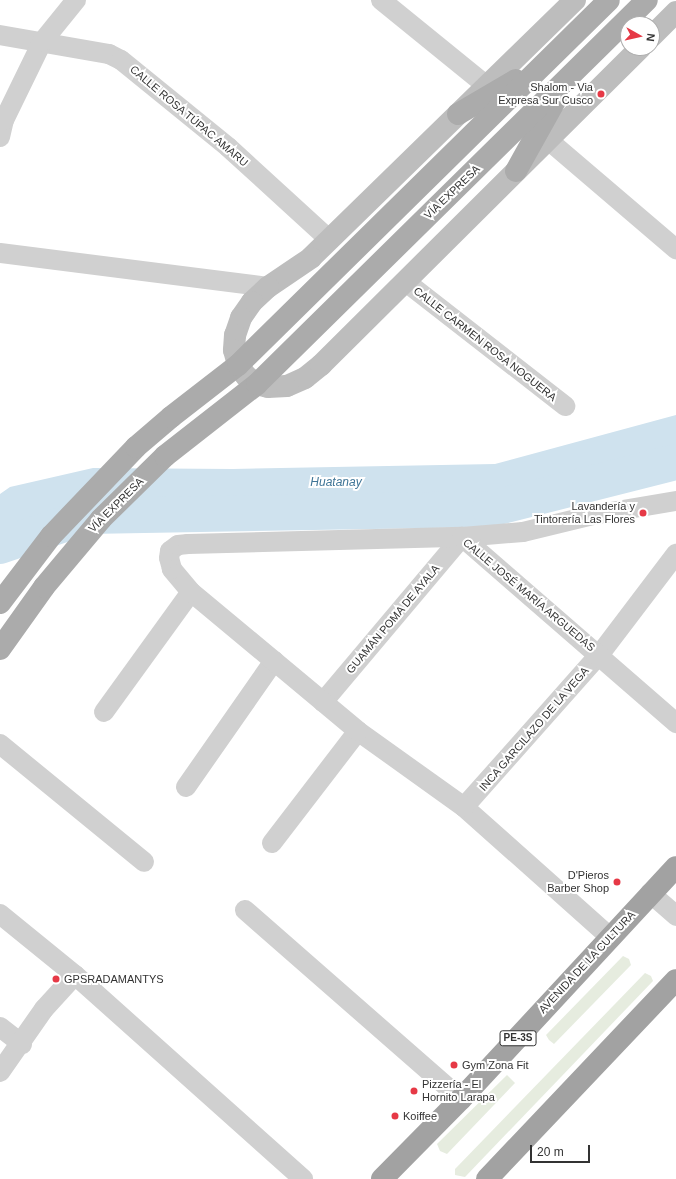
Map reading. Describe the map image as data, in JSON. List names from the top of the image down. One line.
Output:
{"streets":{"highway":["AVENIDA DE LA CULTURA","PE-3S"],"main road":["VÍA EXPRESA"],"street":["CALLE ROSA TÚPAC AMARU","CALLE CARMEN ROSA NOGUERA","CALLE JOSÉ MARÍA ARGUEDAS","GUAMÁN POMA DE AYALA","INCA GARCILAZO DE LA VEGA"]},"crossings":[["CALLE JOSÉ MARÍA ARGUEDAS","GUAMÁN POMA DE AYALA"],["CALLE JOSÉ MARÍA ARGUEDAS","INCA GARCILAZO DE LA VEGA"]],"water":["Huatanay"],"places":["Shalom - Via Expresa Sur Cusco","Lavandería y Tintorería Las Flores","D'Pieros Barber Shop","GPSRADAMANTYS","Gym Zona Fit","Pizzería - El Hornito Larapa","Koiffee"],"scale_bar":"20 m","north":"right"}
